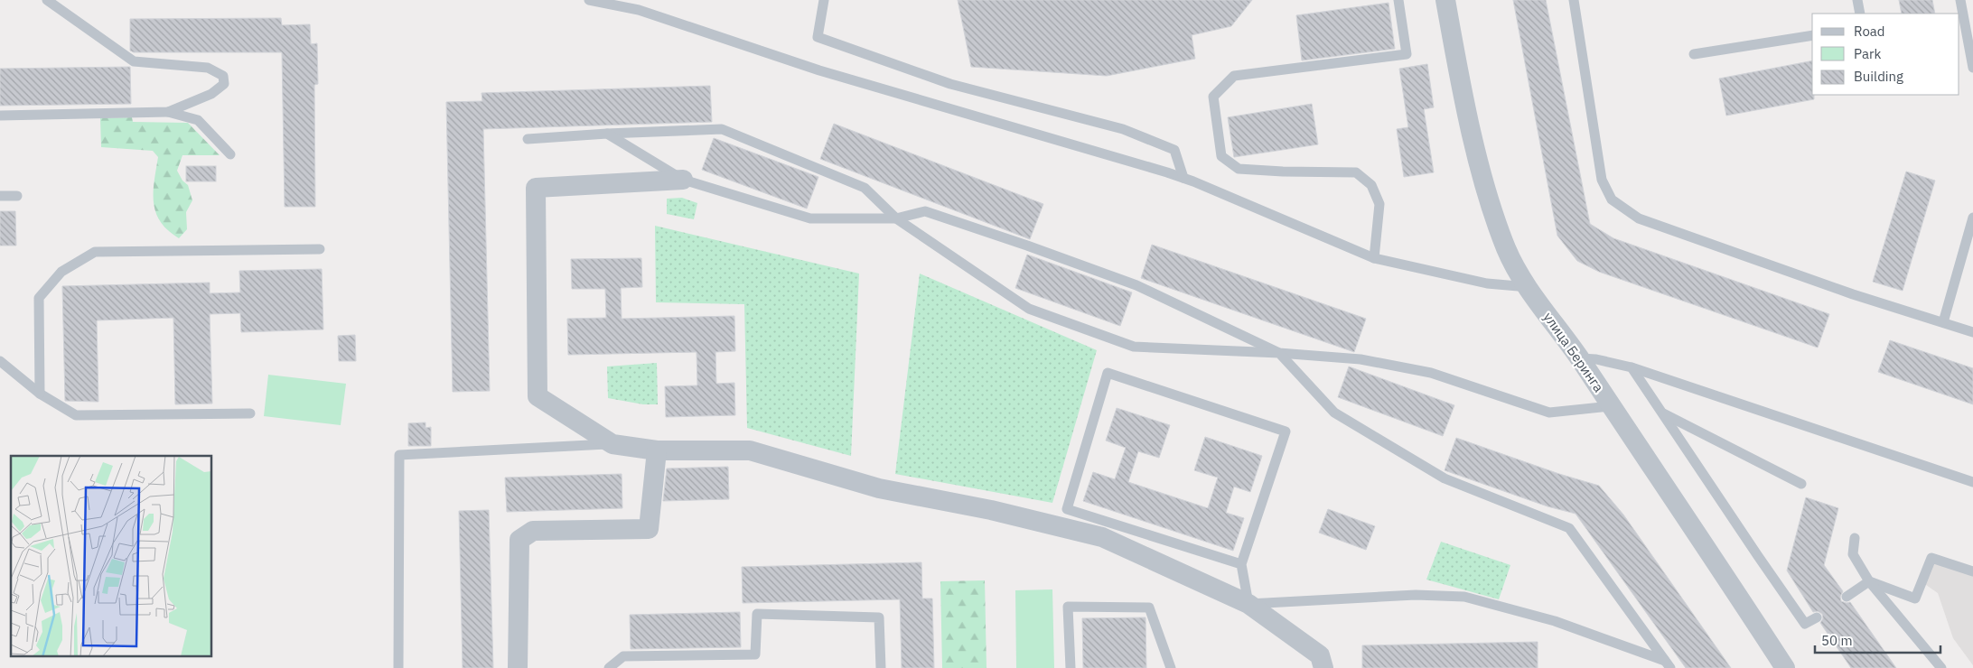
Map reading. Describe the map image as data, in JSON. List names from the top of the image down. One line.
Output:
{"streets":{"street":["улица Беринга"]},"legend":["Road","Park","Building"],"scale_bar":"50 m"}
